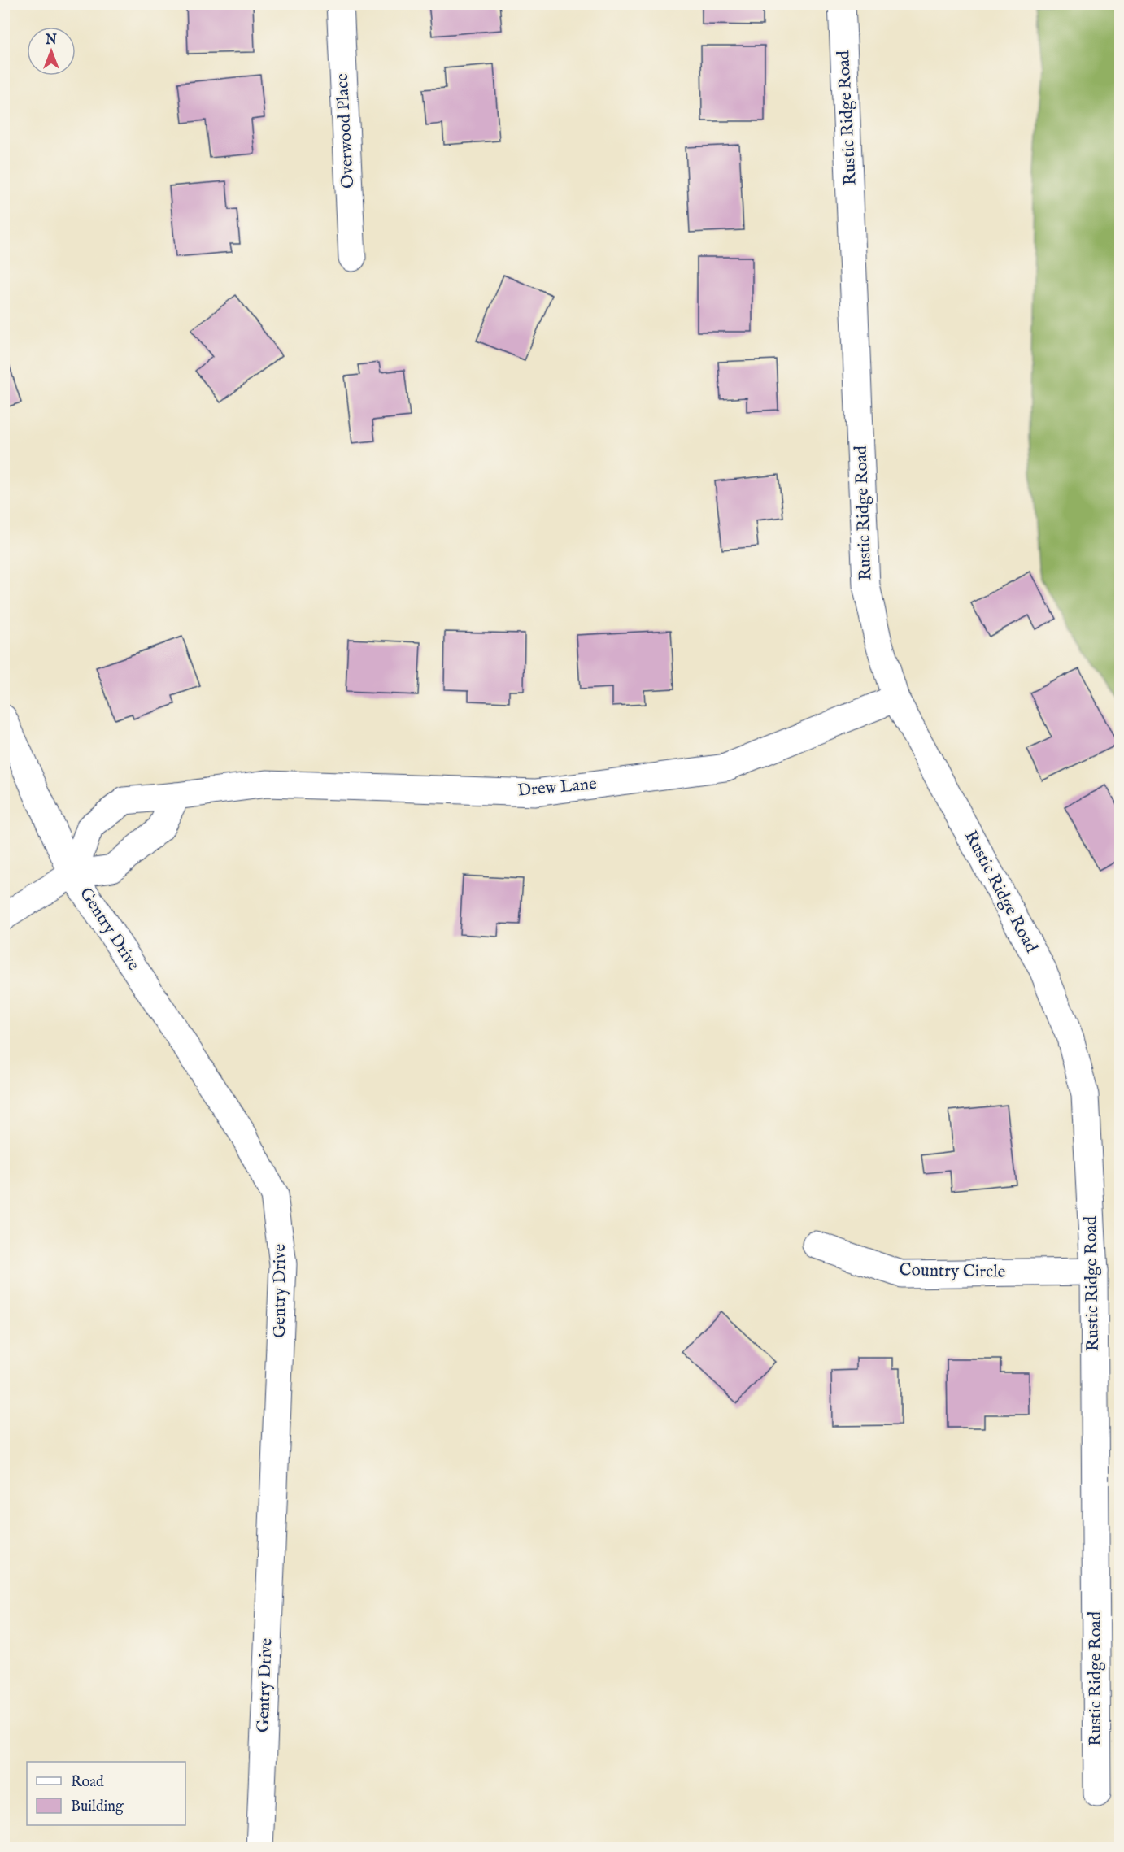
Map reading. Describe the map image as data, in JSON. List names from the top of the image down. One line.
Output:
{"streets":{"street":["Rustic Ridge Road","Overwood Place","Drew Lane","Gentry Drive","Country Circle"]},"crossings":[["Rustic Ridge Road","Drew Lane"],["Rustic Ridge Road","Country Circle"],["Drew Lane","Gentry Drive"]],"legend":["Road","Building"],"north":"top"}
